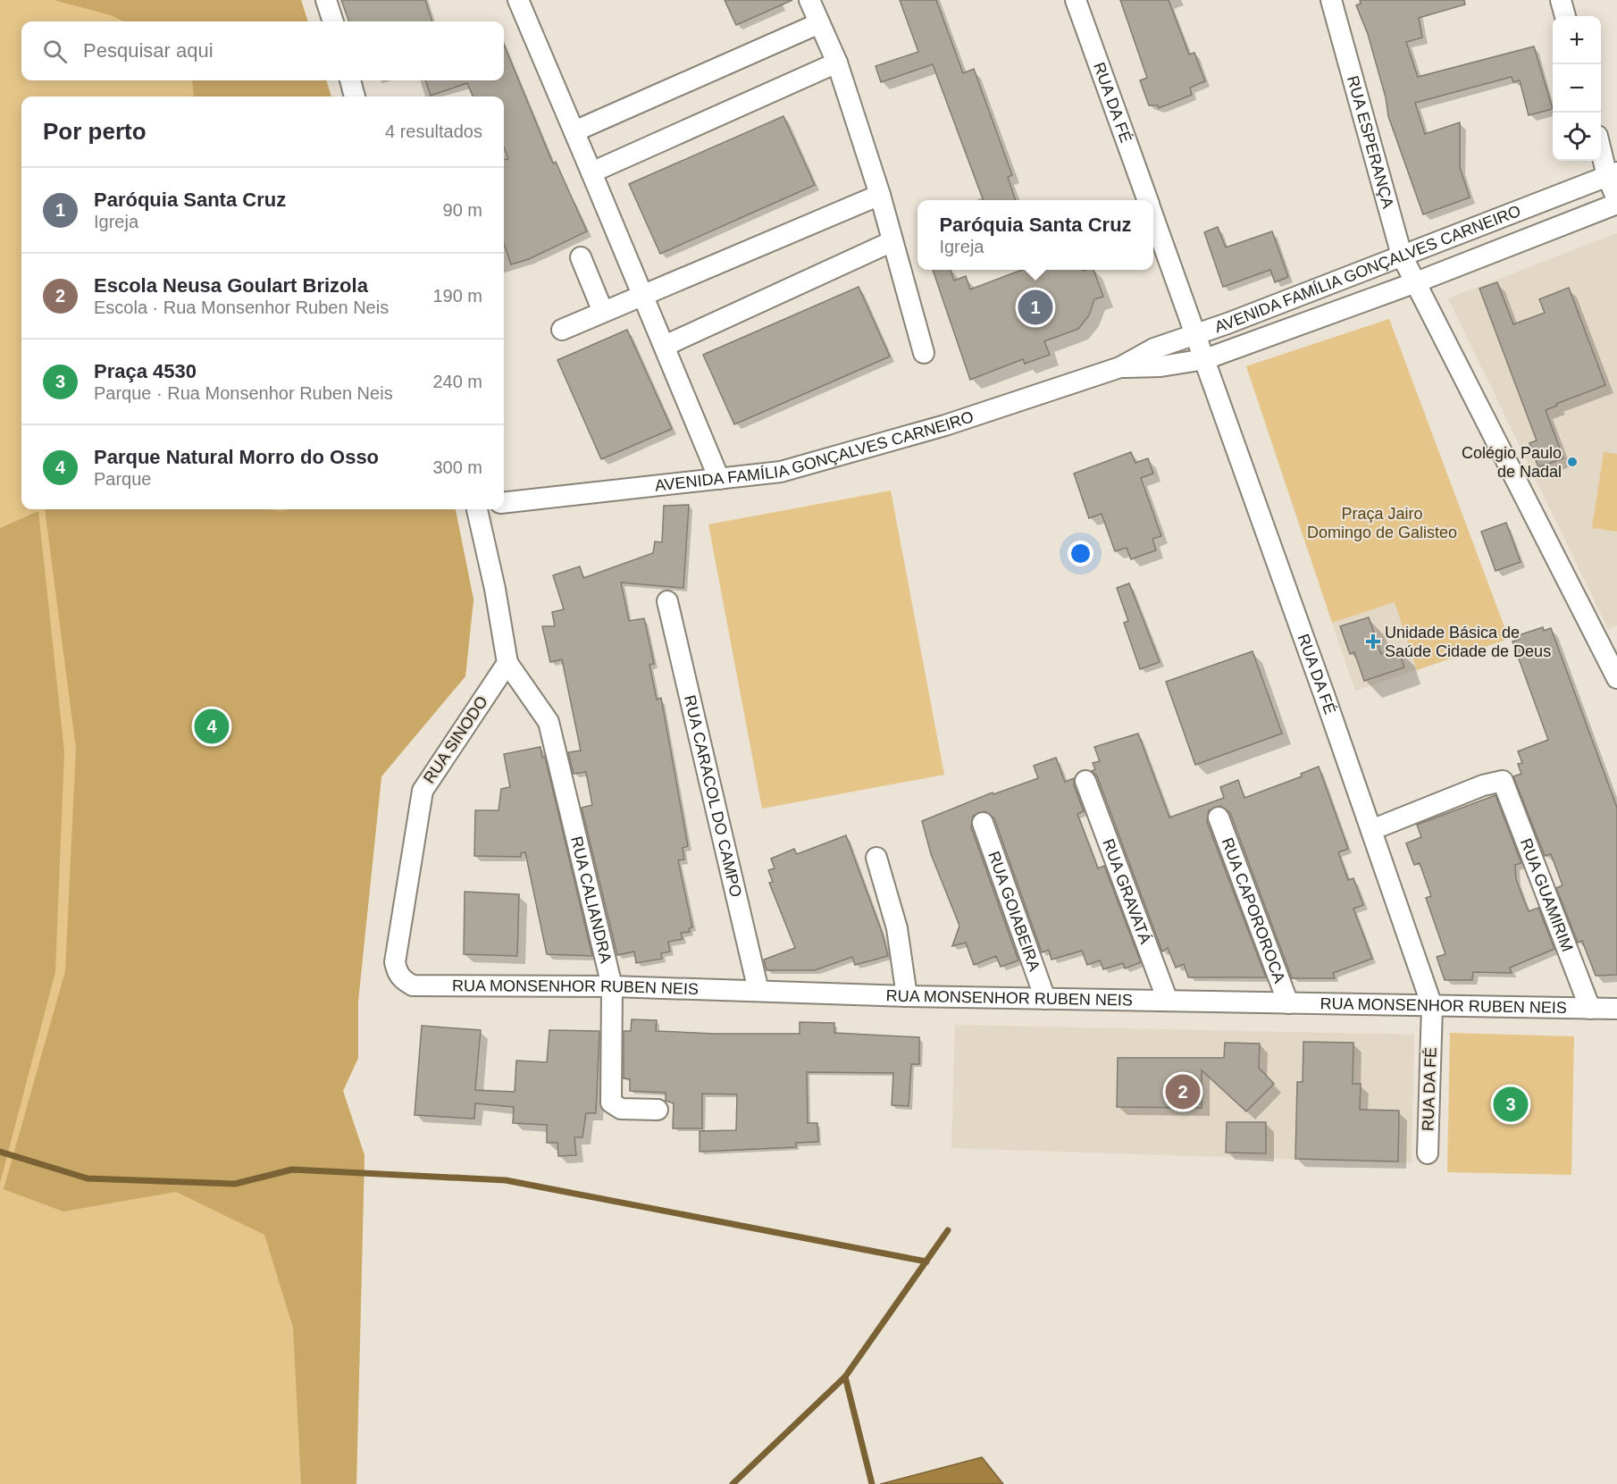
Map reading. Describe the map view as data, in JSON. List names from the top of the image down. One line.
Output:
{"streets":{"street":["RUA DA FÉ","RUA ESPERANÇA","AVENIDA FAMÍLIA GONÇALVES CARNEIRO","RUA SINODO","RUA CARACOL DO CAMPO","RUA GRAVATÁ","RUA GUAMIRIM","RUA CALIANDRA","RUA CAPOROROCA","RUA GOIABEIRA","RUA MONSENHOR RUBEN NEIS"]},"crossings":[["RUA DA FÉ","AVENIDA FAMÍLIA GONÇALVES CARNEIRO"],["RUA DA FÉ","RUA GUAMIRIM"],["RUA DA FÉ","RUA MONSENHOR RUBEN NEIS"],["RUA ESPERANÇA","AVENIDA FAMÍLIA GONÇALVES CARNEIRO"],["RUA SINODO","RUA CALIANDRA"],["RUA SINODO","RUA MONSENHOR RUBEN NEIS"],["RUA CARACOL DO CAMPO","RUA MONSENHOR RUBEN NEIS"],["RUA GRAVATÁ","RUA MONSENHOR RUBEN NEIS"],["RUA GUAMIRIM","RUA MONSENHOR RUBEN NEIS"],["RUA CALIANDRA","RUA MONSENHOR RUBEN NEIS"],["RUA CAPOROROCA","RUA MONSENHOR RUBEN NEIS"],["RUA GOIABEIRA","RUA MONSENHOR RUBEN NEIS"]],"parks":["Praça Jairo Domingo de Galisteo"],"places":{"other":["Colégio Paulo de Nadal"],"health":["Unidade Básica de Saúde Cidade de Deus"]},"page":{"map_buttons":["+","−"],"search":"Pesquisar aqui","heading":["Por perto","4 resultados"],"list":[{"mark":"1","name":"Paróquia Santa Cruz","note":"Igreja","value":"90 m"},{"mark":"2","name":"Escola Neusa Goulart Brizola","note":"Escola · Rua Monsenhor Ruben Neis","value":"190 m"},{"mark":"3","name":"Praça 4530","note":"Parque · Rua Monsenhor Ruben Neis","value":"240 m"},{"mark":"4","name":"Parque Natural Morro do Osso","note":"Parque","value":"300 m"}],"popup":["Paróquia Santa Cruz","Igreja"],"pins":["1","4","2","3"]}}
